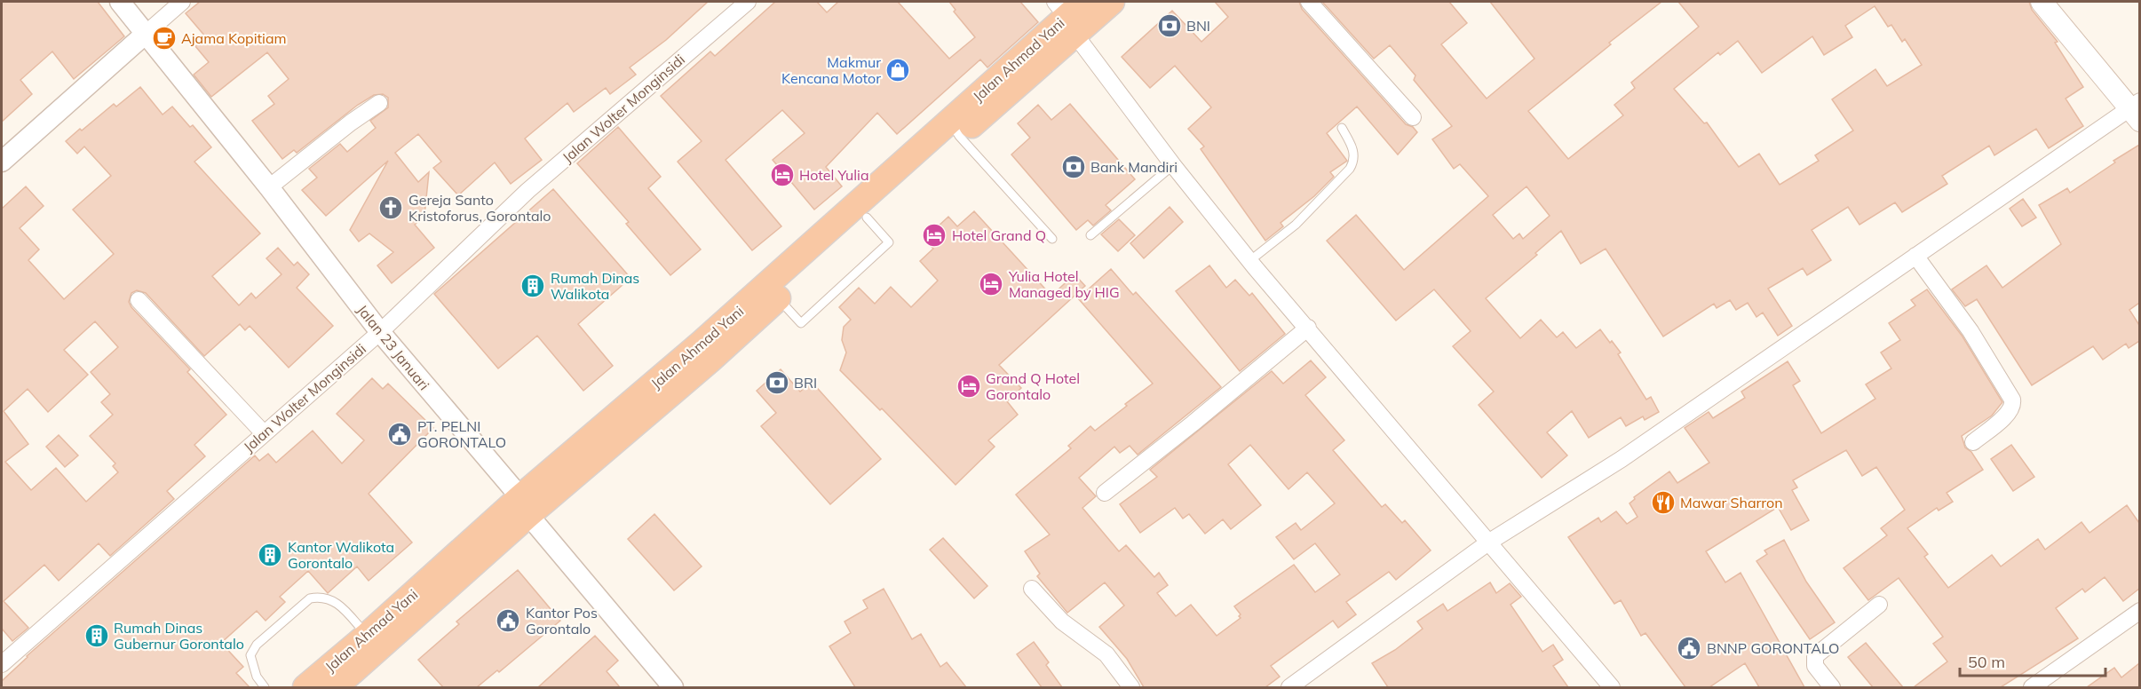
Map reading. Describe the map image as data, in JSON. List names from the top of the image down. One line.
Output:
{"streets":{"highway":["Jalan Ahmad Yani"],"street":["Jalan Wolter Monginsidi","Jalan 23 Januari"]},"crossings":[["Jalan Ahmad Yani","Jalan 23 Januari"],["Jalan Wolter Monginsidi","Jalan 23 Januari"]],"places":{"bank":["BNI","Bank Mandiri","BRI"],"cafe":["Ajama Kopitiam"],"shop":["Makmur Kencana Motor"],"hotel":["Hotel Yulia","Hotel Grand Q","Yulia Hotel Managed by HIG","Grand Q Hotel Gorontalo"],"church":["Gereja Santo Kristoforus, Gorontalo"],"building":["Rumah Dinas Walikota","Kantor Walikota Gorontalo","Rumah Dinas Gubernur Gorontalo"],"public building":["PT. PELNI GORONTALO","Kantor Pos Gorontalo","BNNP GORONTALO"],"restaurant":["Mawar Sharron"]},"scale_bar":"50 m"}
